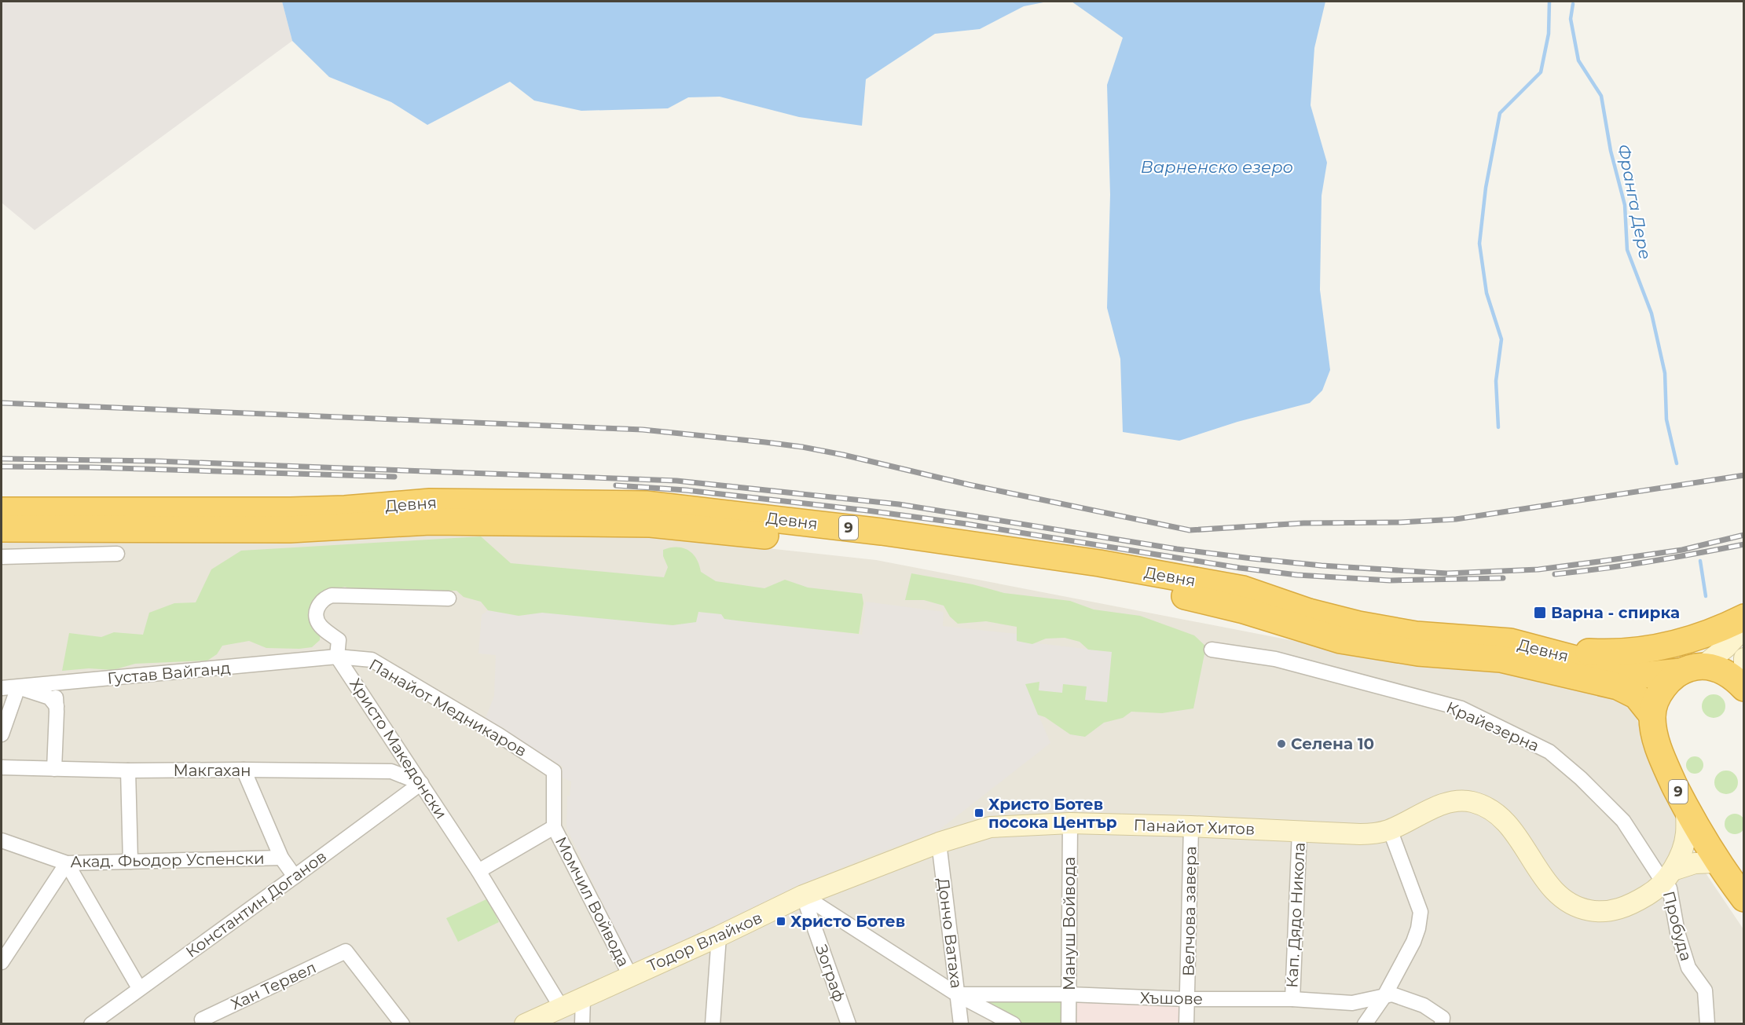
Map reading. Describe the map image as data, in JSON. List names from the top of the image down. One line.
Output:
{"streets":{"highway":["Девня","9"],"street":["Густав Вайганд","Панайот Медникаров","Кpaйeзepнa","Христо Македонски","Макгахан","Панайот Хитов","Акад. Фьодор Успенски","Момчил Войвода","Константин Доганов","Велчова завера","Кап. Дядо Никола","Mануш Войвода","Прoбудa","Дончо Ватаха","Тодор Влайков","Зограф","Хан Тервел","Хъшове"]},"crossings":[["Девня","9"],["Густав Вайганд","Панайот Медникаров"],["Густав Вайганд","Христо Македонски"],["Панайот Медникаров","Христо Македонски"],["Панайот Медникаров","Момчил Войвода"],["Кpaйeзepнa","Панайот Хитов"],["Кpaйeзepнa","Прoбудa"],["Христо Македонски","Макгахан"],["Христо Македонски","Константин Доганов"],["Христо Македонски","Тодор Влайков"],["Макгахан","Константин Доганов"],["Панайот Хитов","Велчова завера"],["Панайот Хитов","Кап. Дядо Никола"],["Панайот Хитов","Mануш Войвода"],["Панайот Хитов","Прoбудa"],["Панайот Хитов","Дончо Ватаха"],["Панайот Хитов","Тодор Влайков"],["Момчил Войвода","Тодор Влайков"],["Велчова завера","Хъшове"],["Кап. Дядо Никола","Хъшове"],["Mануш Войвода","Хъшове"],["Дончо Ватаха","Тодор Влайков"],["Дончо Ватаха","Хъшове"],["Тодор Влайков","Зограф"]],"water":["Варненско езеро","Франга Дере"],"places":{"transit":["Варна - спирка","Христо Ботев посока Център","Христо Ботев"],"other":["Селена 10"]}}
